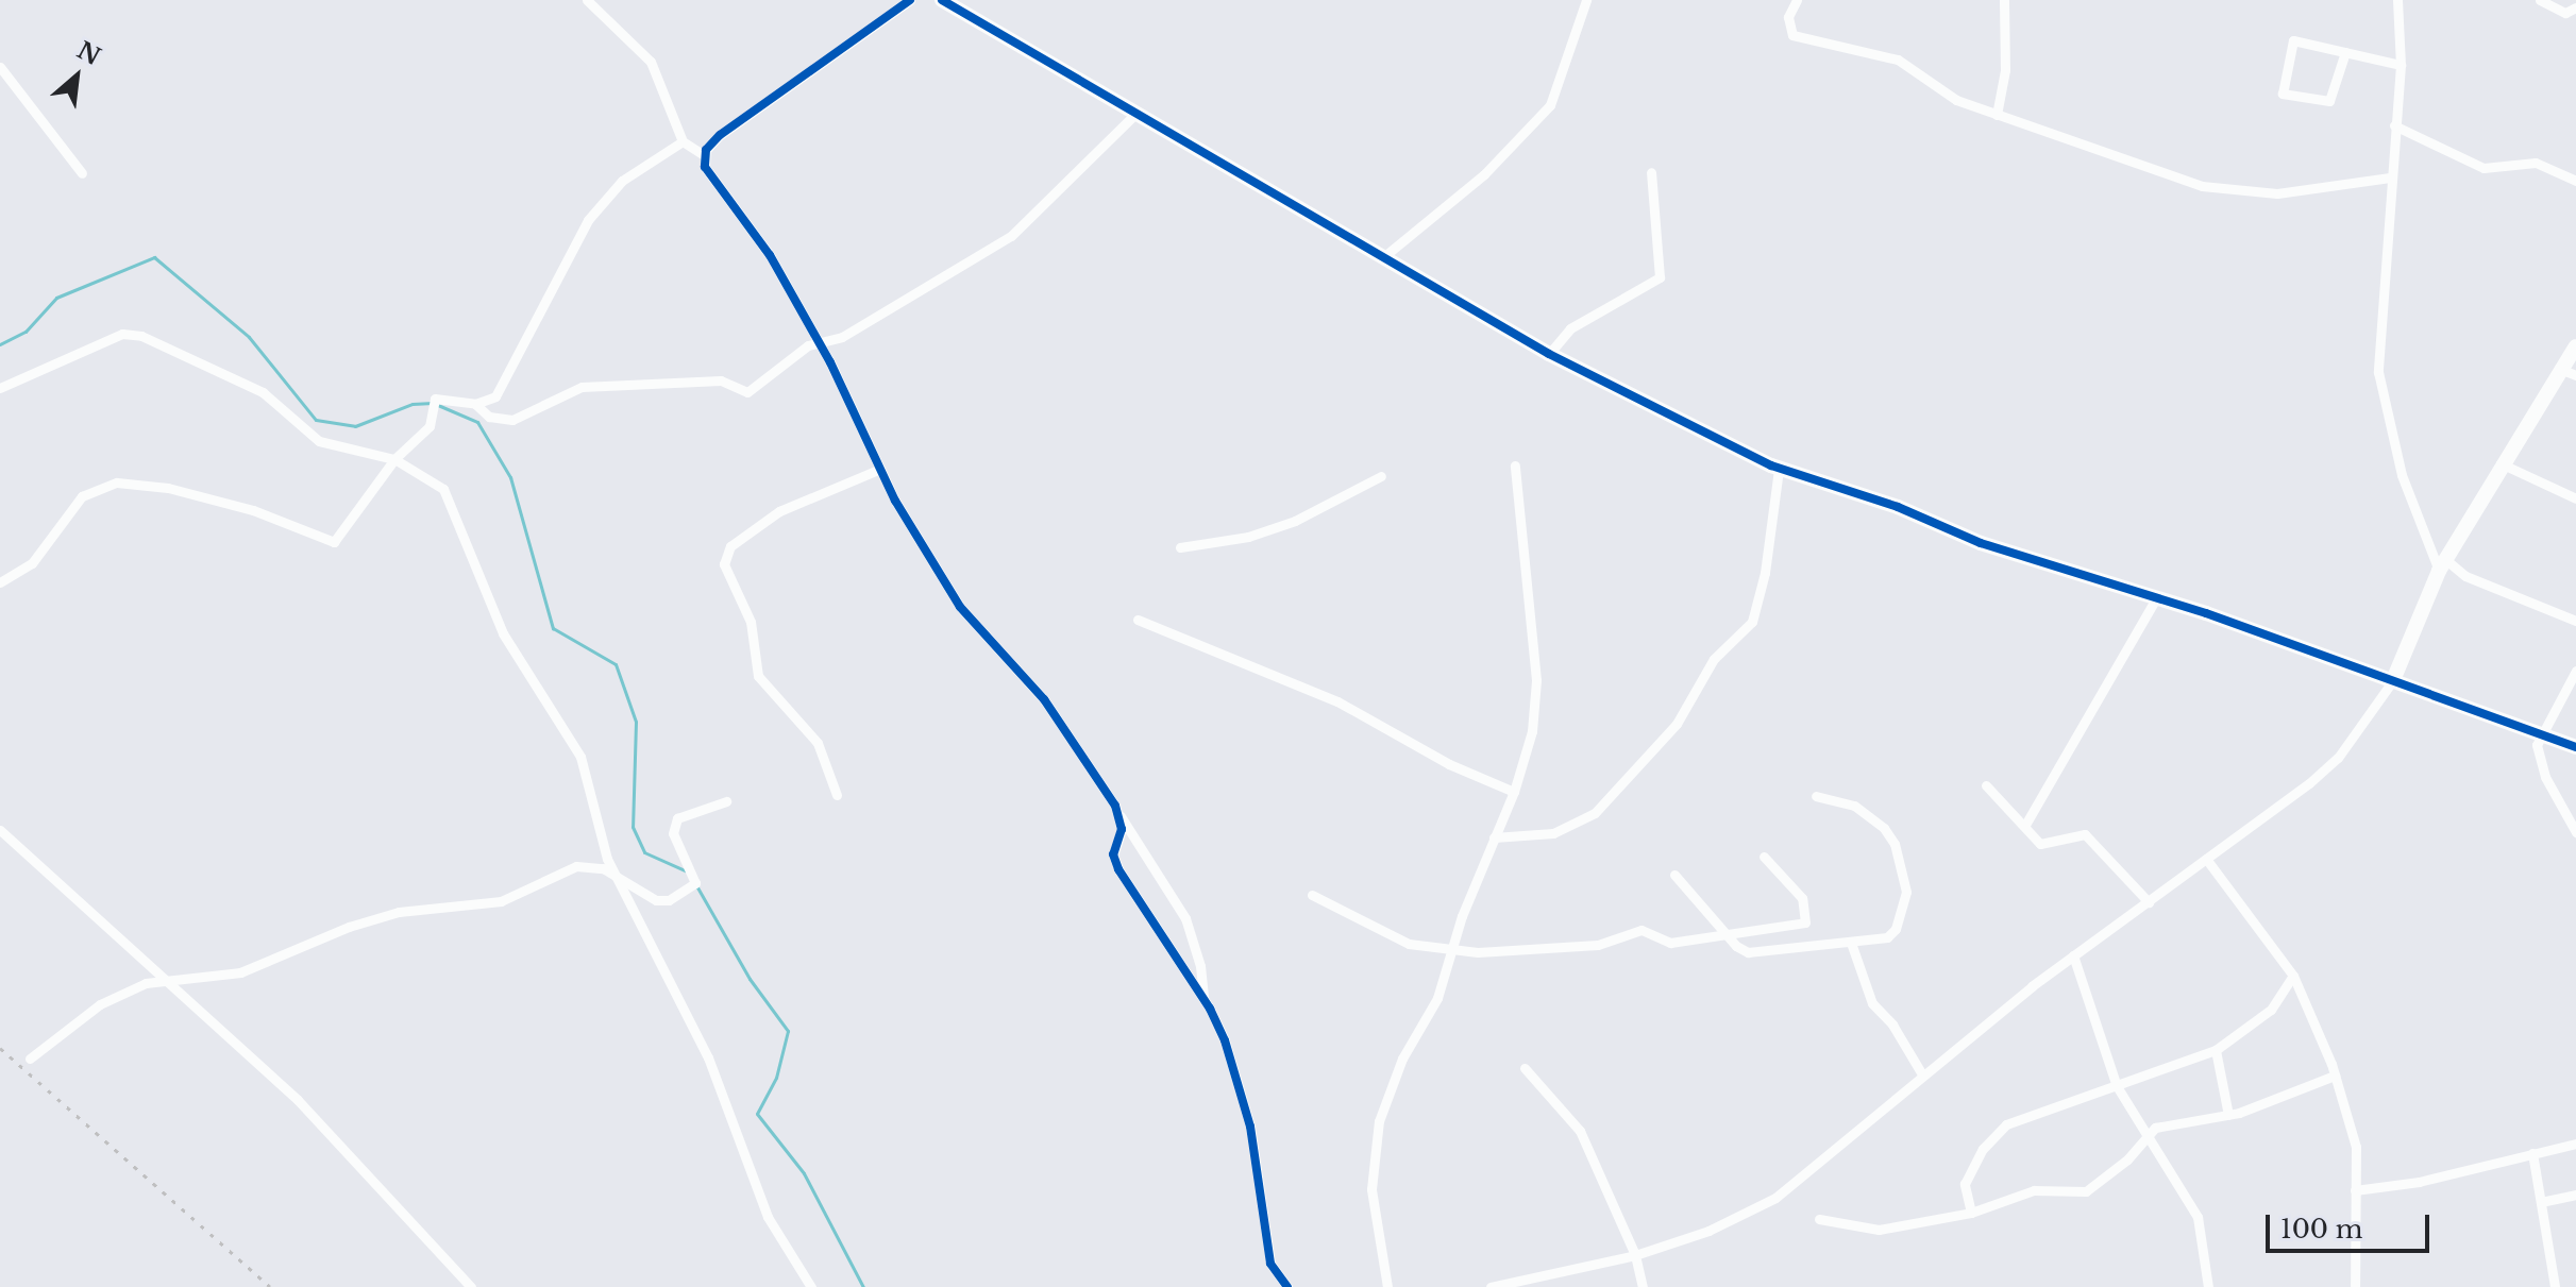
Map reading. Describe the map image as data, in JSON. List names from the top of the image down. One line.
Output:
{"scale_bar":"100 m","north":"top right"}
